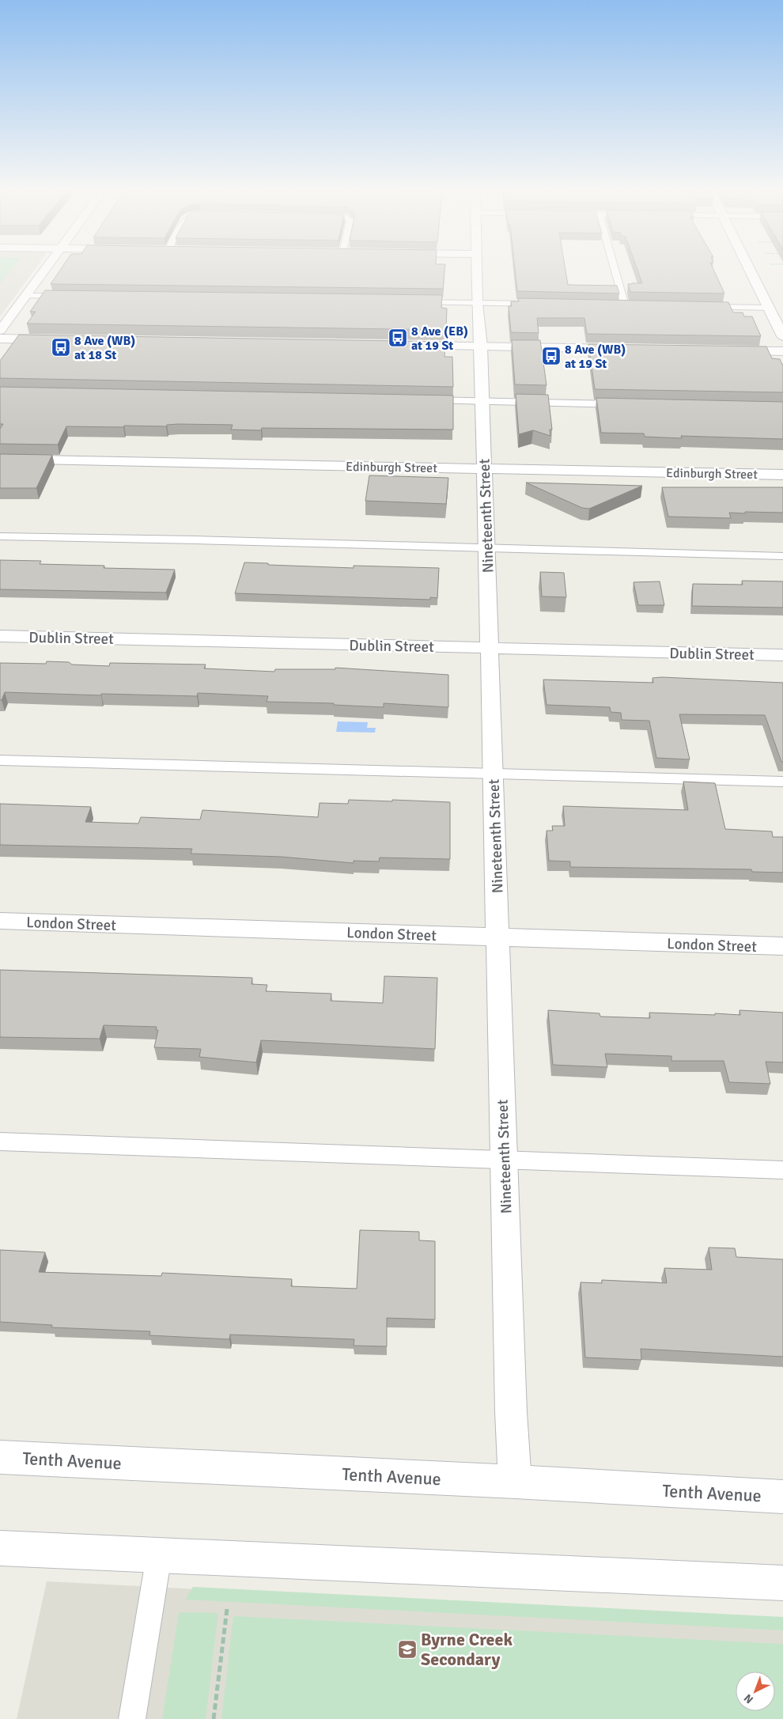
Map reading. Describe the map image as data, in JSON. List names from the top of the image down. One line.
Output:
{"streets":{"street":["Edinburgh Street","Nineteenth Street","Dublin Street","London Street","Tenth Avenue"]},"crossings":[["Edinburgh Street","Nineteenth Street"],["Nineteenth Street","Dublin Street"],["Nineteenth Street","London Street"],["Nineteenth Street","Tenth Avenue"]],"places":{"bus stop":["8 Ave (EB) at 19 St","8 Ave (WB) at 18 St","8 Ave (WB) at 19 St"],"school or university":["Byrne Creek Secondary"]},"north":"bottom left"}
